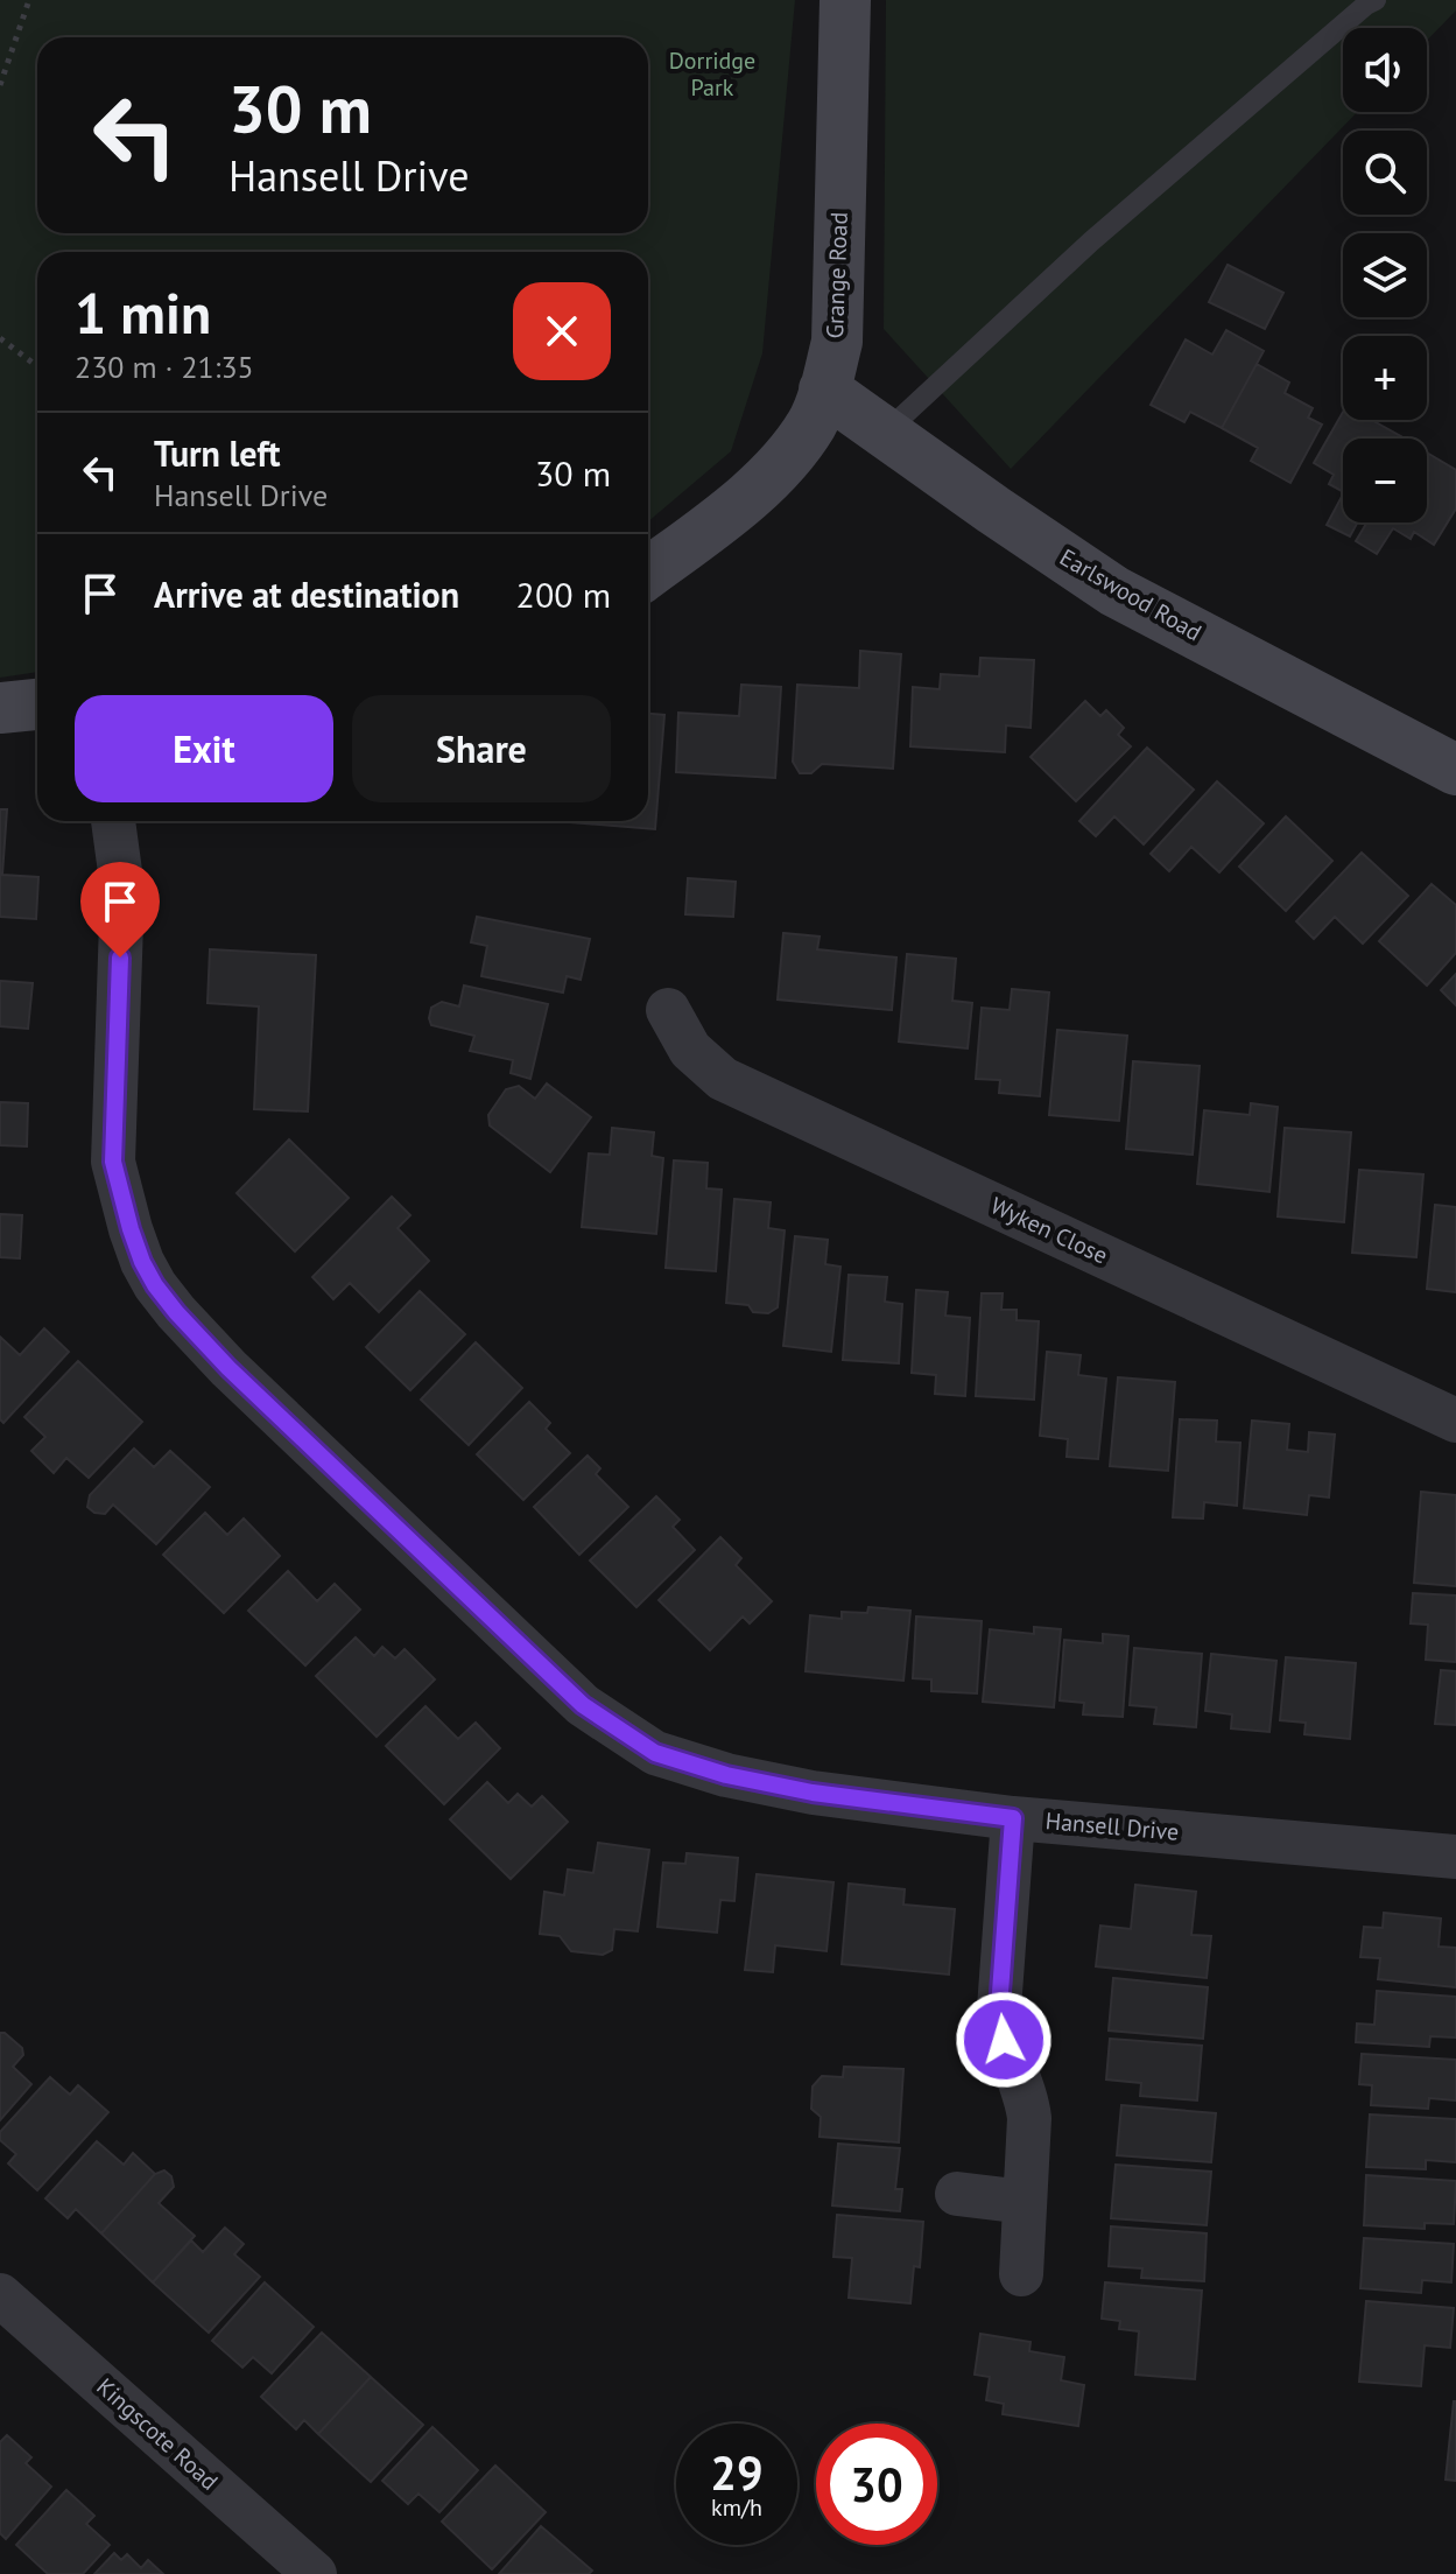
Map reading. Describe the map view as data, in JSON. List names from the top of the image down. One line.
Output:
{"streets":{"street":["Grange Road","Earlswood Road","Wyken Close","Hansell Drive","Kingscote Road"]},"crossings":[["Grange Road","Earlswood Road"]],"parks":["Dorridge Park"],"page":{"map_buttons":["+","−"],"turn":["30 m","Hansell Drive"],"heading":["1 min","230 m · 21:35"],"list":[{"name":"Turn left","note":"Hansell Drive","value":"30 m"},{"name":"Arrive at destination","value":"200 m"}],"buttons":["Exit","Share"],"speed":"29 km/h","limit":"30"}}
